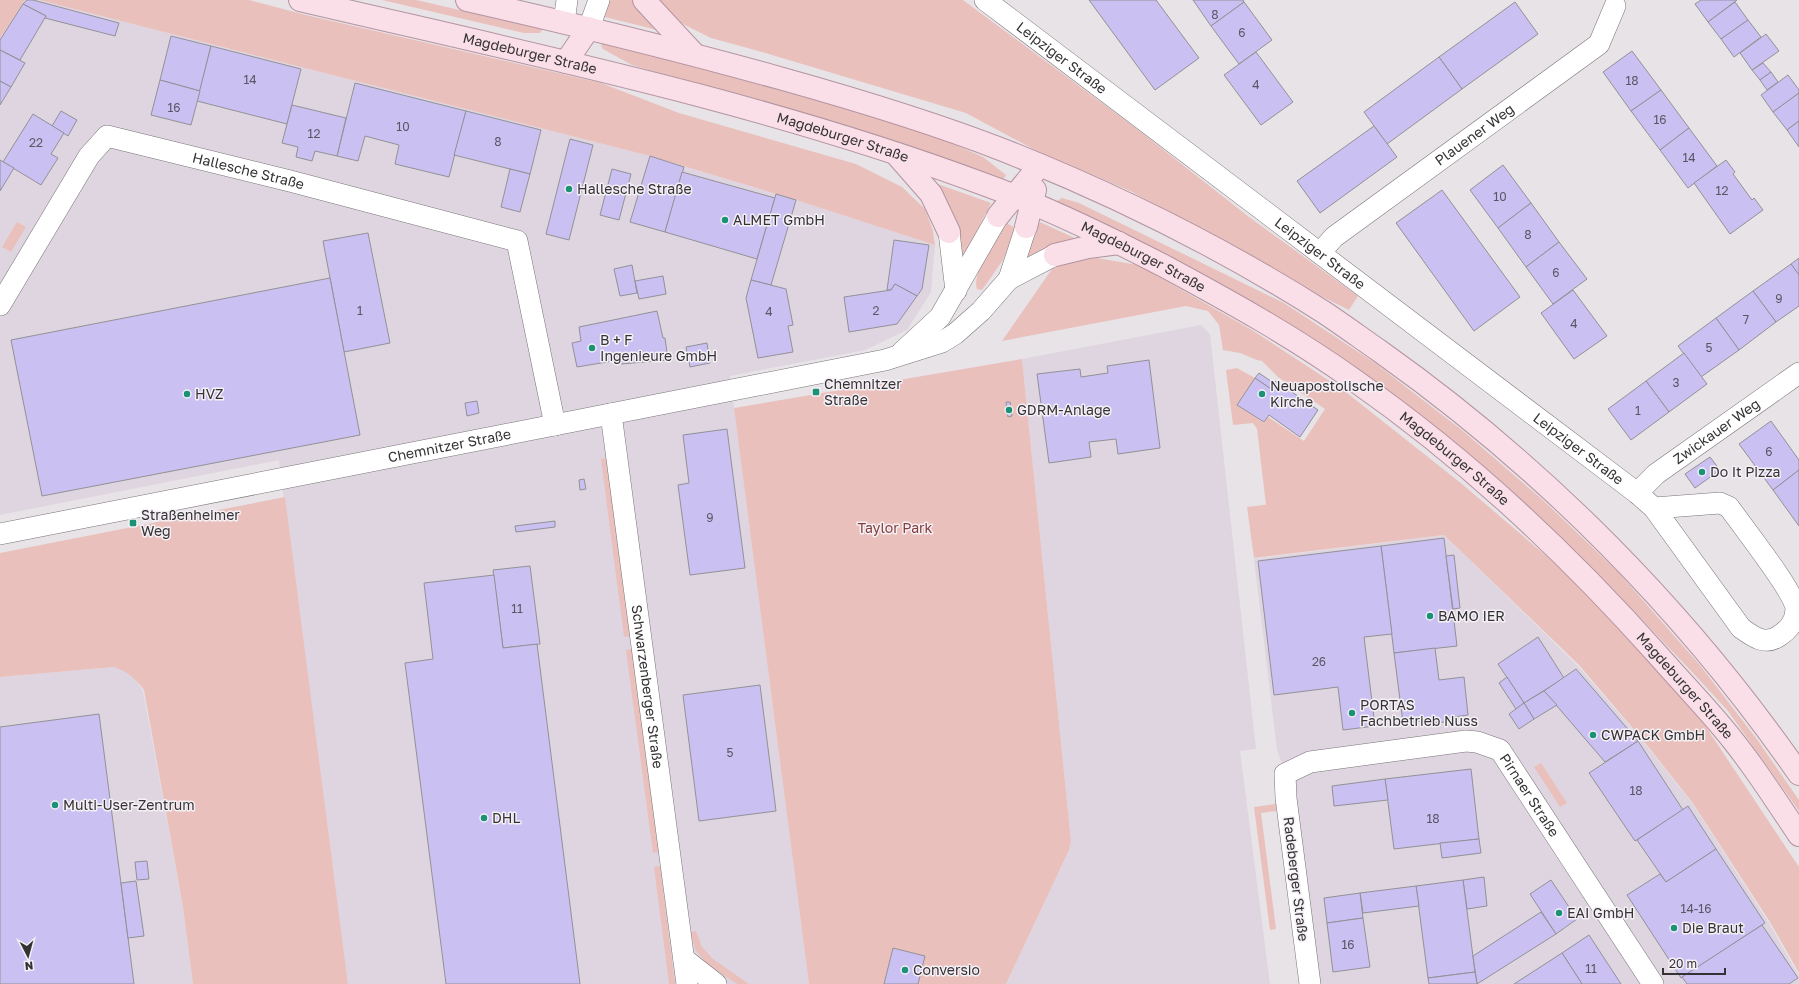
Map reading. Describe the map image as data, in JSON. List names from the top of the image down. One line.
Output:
{"streets":{"main road":["Magdeburger Straße"],"street":["Leipziger Straße","Plauener Weg","Hallesche Straße","Zwickauer Weg","Chemnitzer Straße","Schwarzenberger Straße","Pirnaer Straße","Radeberger Straße"]},"crossings":[["Leipziger Straße","Plauener Weg"],["Leipziger Straße","Zwickauer Weg"],["Hallesche Straße","Chemnitzer Straße"],["Chemnitzer Straße","Schwarzenberger Straße"],["Pirnaer Straße","Radeberger Straße"]],"parks":["Taylor Park"],"places":{"other":["Hallesche Straße","ALMET GmbH","B + F Ingenieure GmbH","HVZ","Neuapostolische Kirche","GDRM-Anlage","Do It Pizza","BAMO IER","PORTAS Fachbetrieb Nuss","CWPACK GmbH","Multi-User-Zentrum","DHL","EAI GmbH","Die Braut","Conversio"],"transit":["Chemnitzer Straße","Straßenheimer Weg"]},"house_numbers":["8","6","14","18","4","16","16","10","12","8","22","14","12","10","8","6","9","1","2","4","7","4","5","3","1","6","9","11","26","5","18","18","14-16","16","11"],"scale_bar":"20 m","north":"bottom"}
